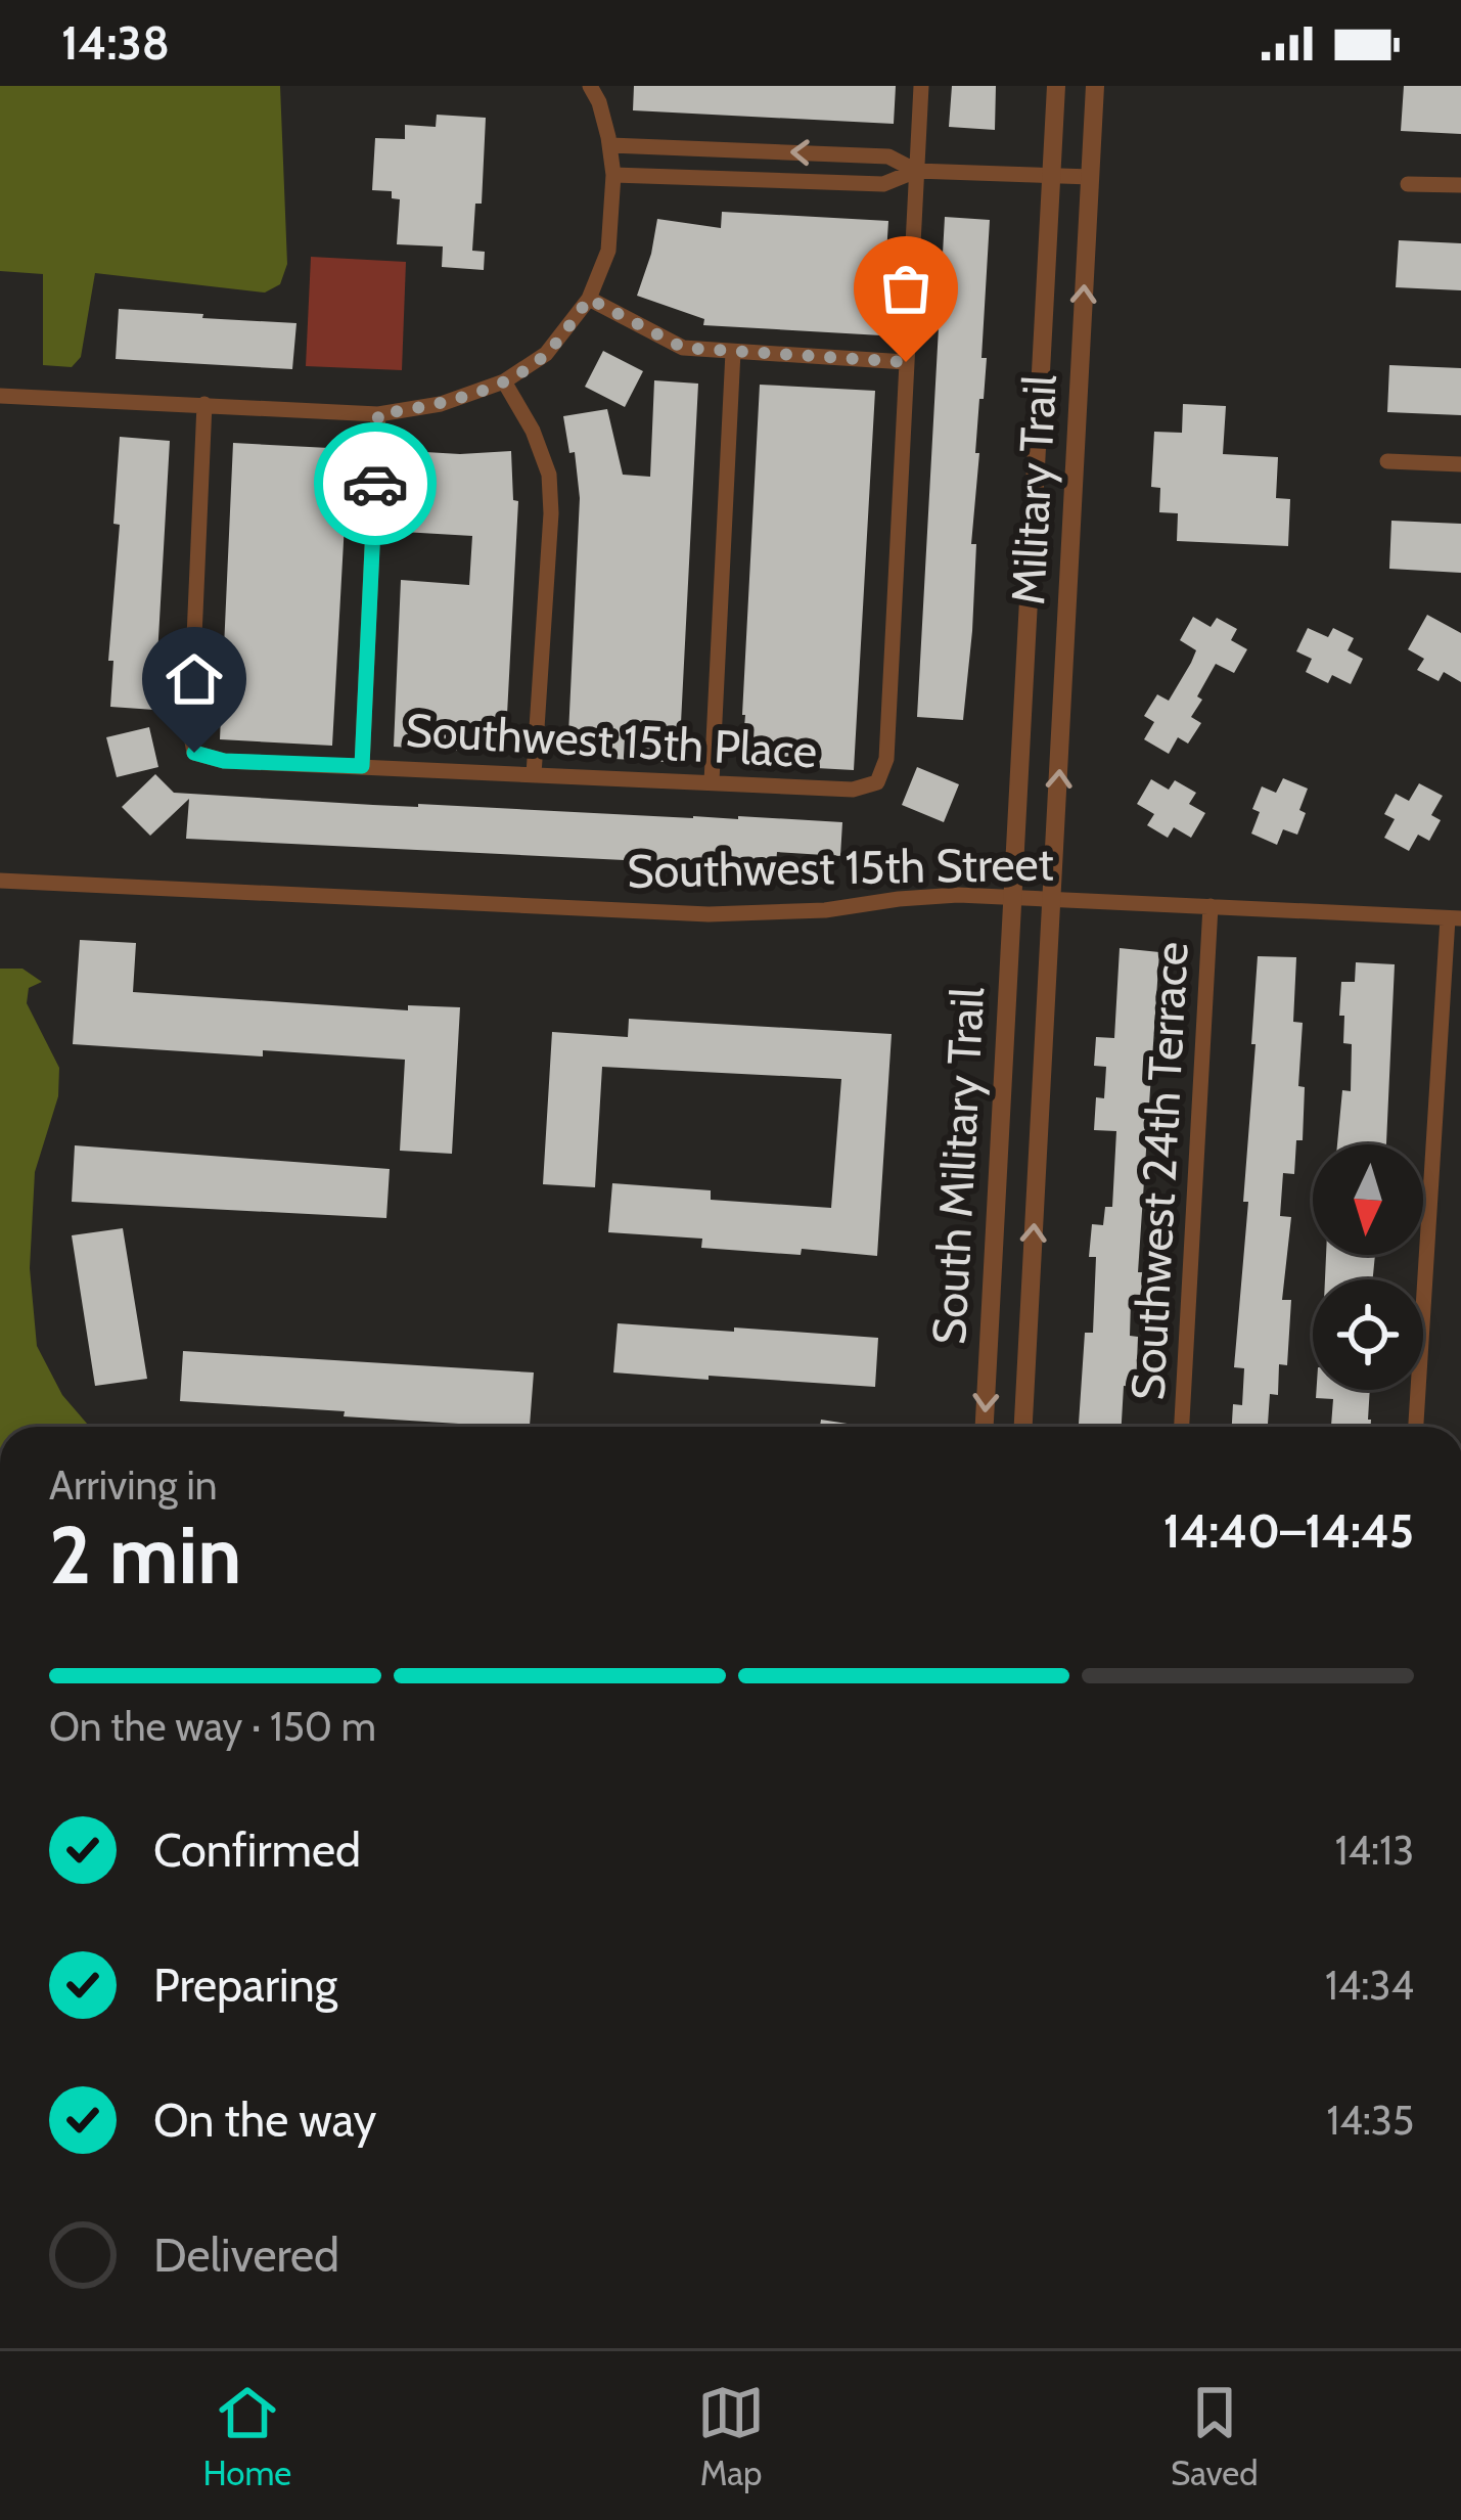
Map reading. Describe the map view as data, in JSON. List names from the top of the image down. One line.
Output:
{"streets":{"street":["Military Trail","Southwest 15th Place","Southwest 15th Street","South Military Trail","Southwest 24th Terrace"]},"crossings":[["Military Trail","Southwest 15th Street"],["Military Trail","South Military Trail"],["Southwest 15th Street","South Military Trail"],["Southwest 15th Street","Southwest 24th Terrace"]],"north":"bottom","page":{"status":"14:38","heading":["2 min","Arriving in","14:40–14:45"],"bar":"On the way · 150 m","list":[["Confirmed","14:13"],["Preparing","14:34"],["On the way","14:35"],"Delivered"],"tabs":["Home","Map","Saved"]}}
